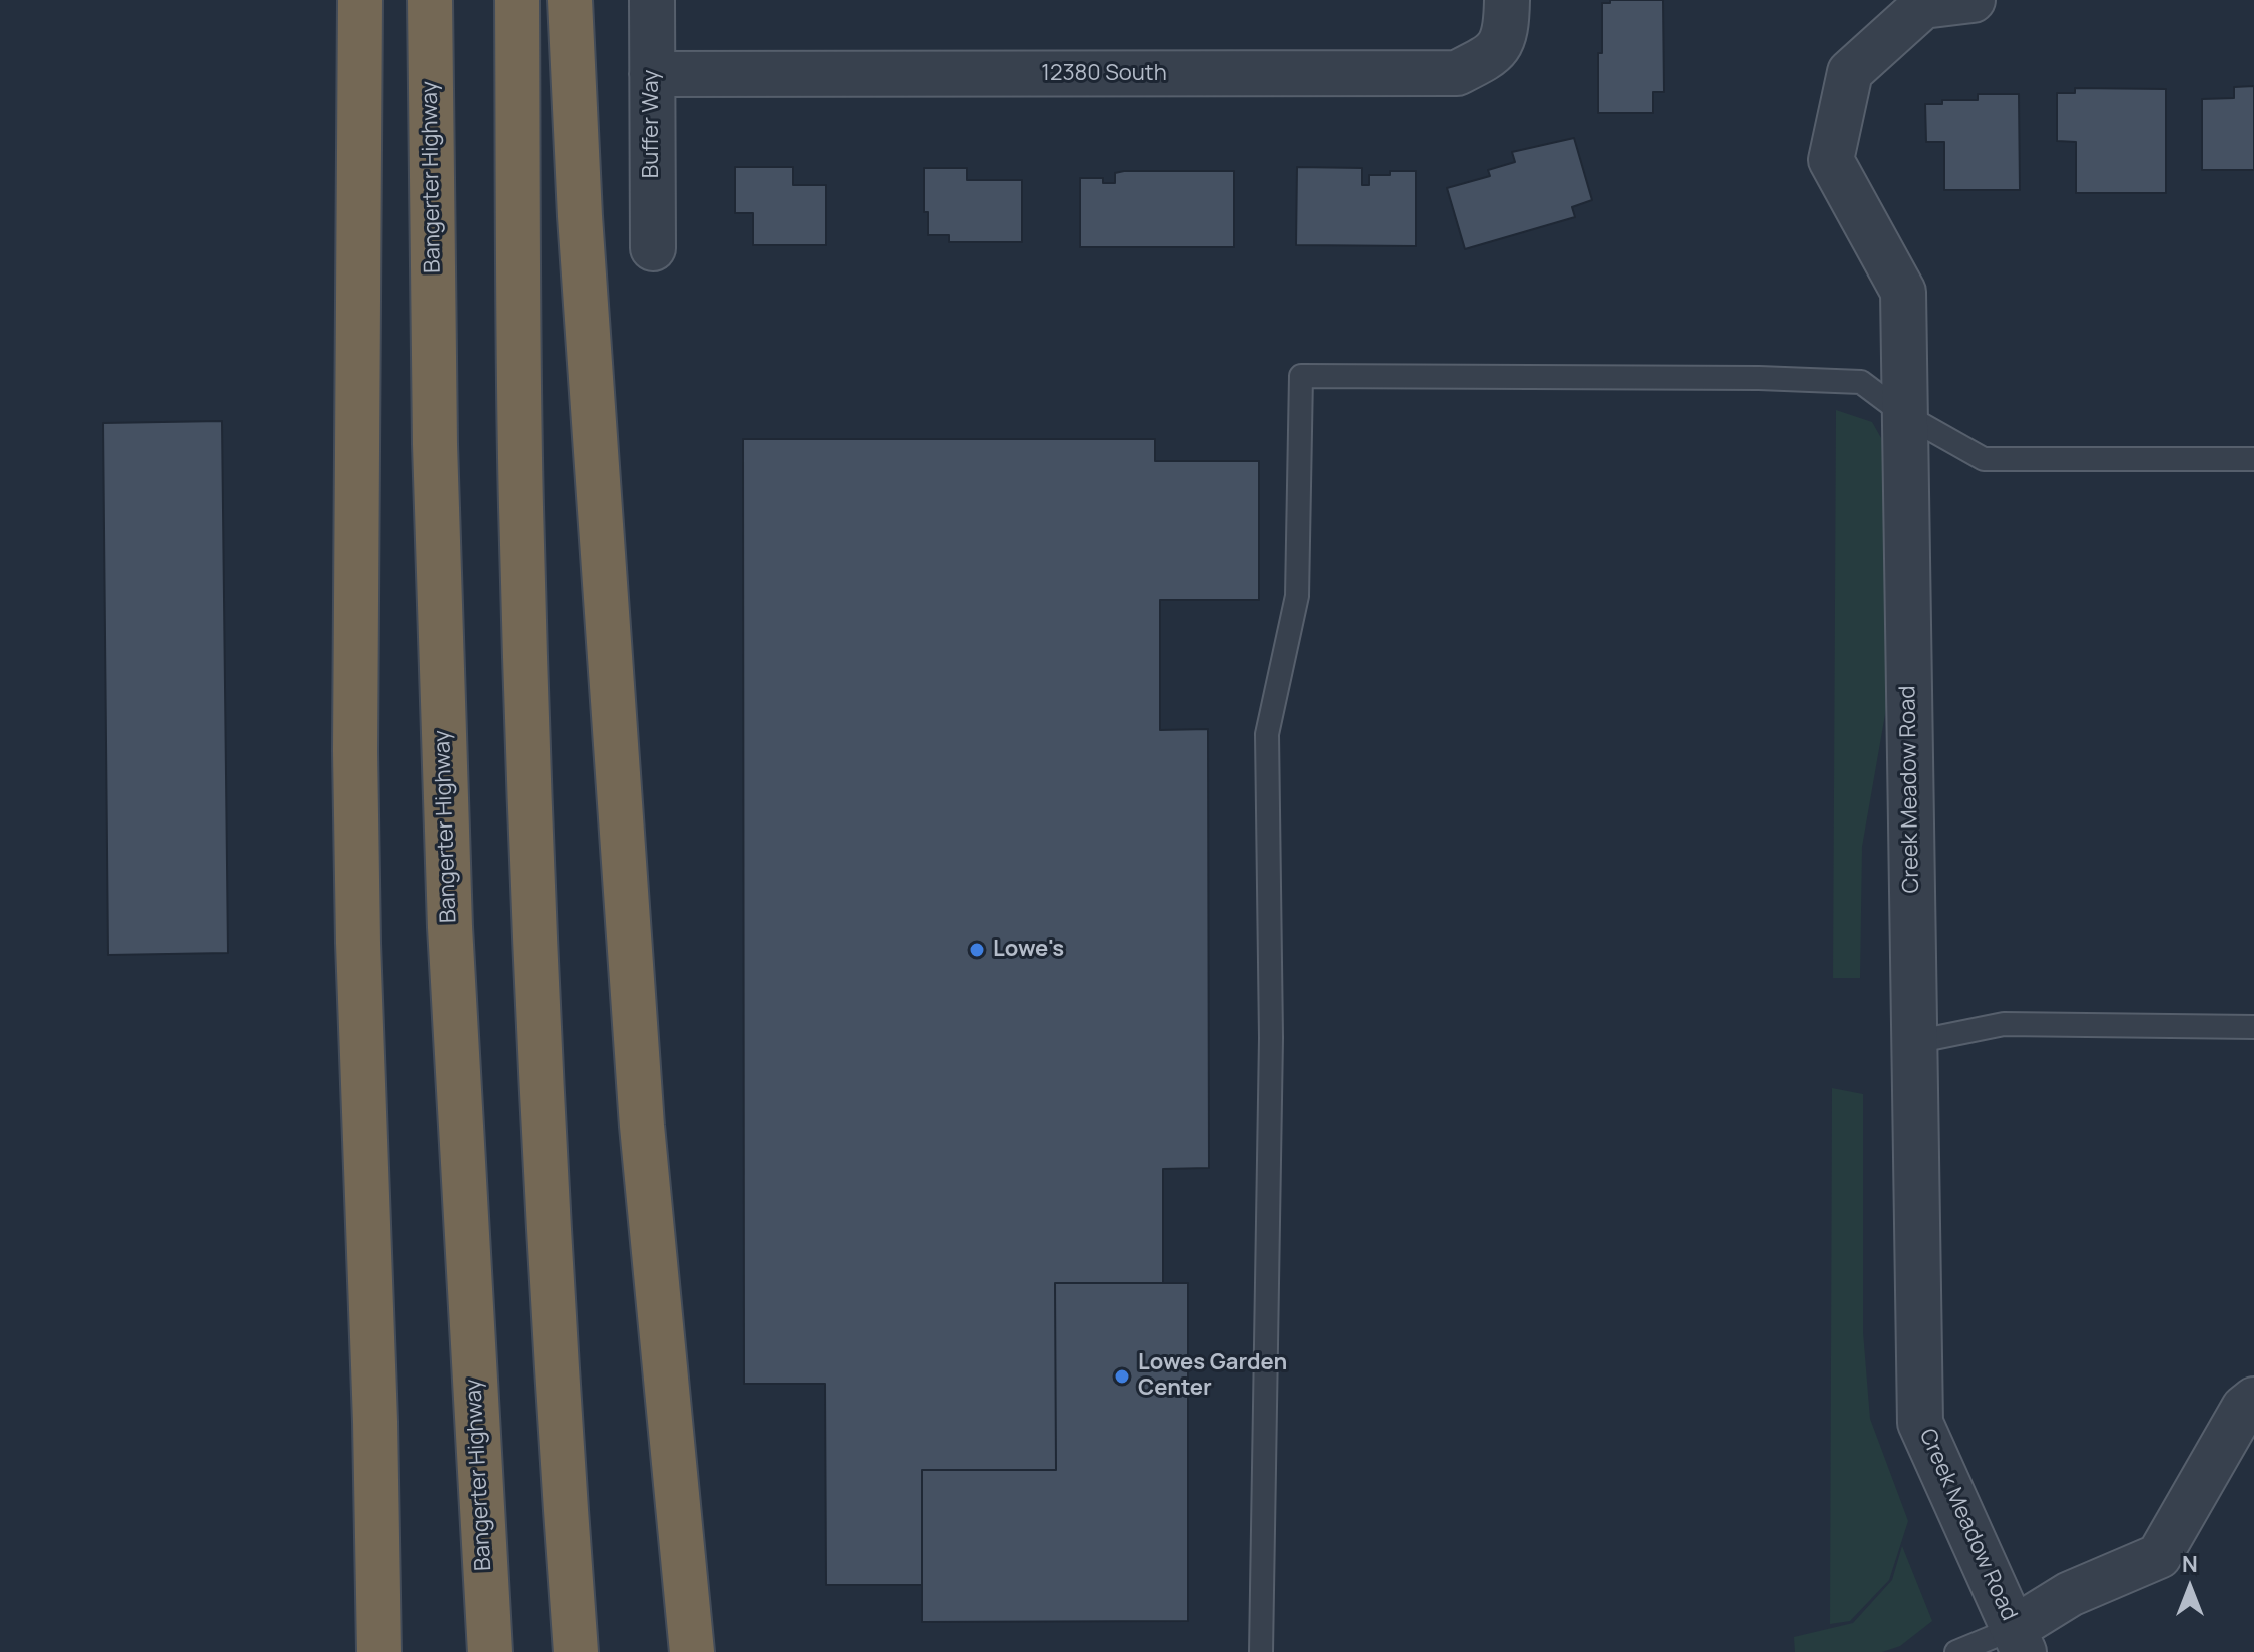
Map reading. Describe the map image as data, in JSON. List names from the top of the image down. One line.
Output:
{"streets":{"highway":["Bangerter Highway"],"street":["12380 South","Buffer Way","Creek Meadow Road"]},"crossings":[["12380 South","Buffer Way"]],"places":["Lowe's","Lowes Garden Center"],"north":"top"}
